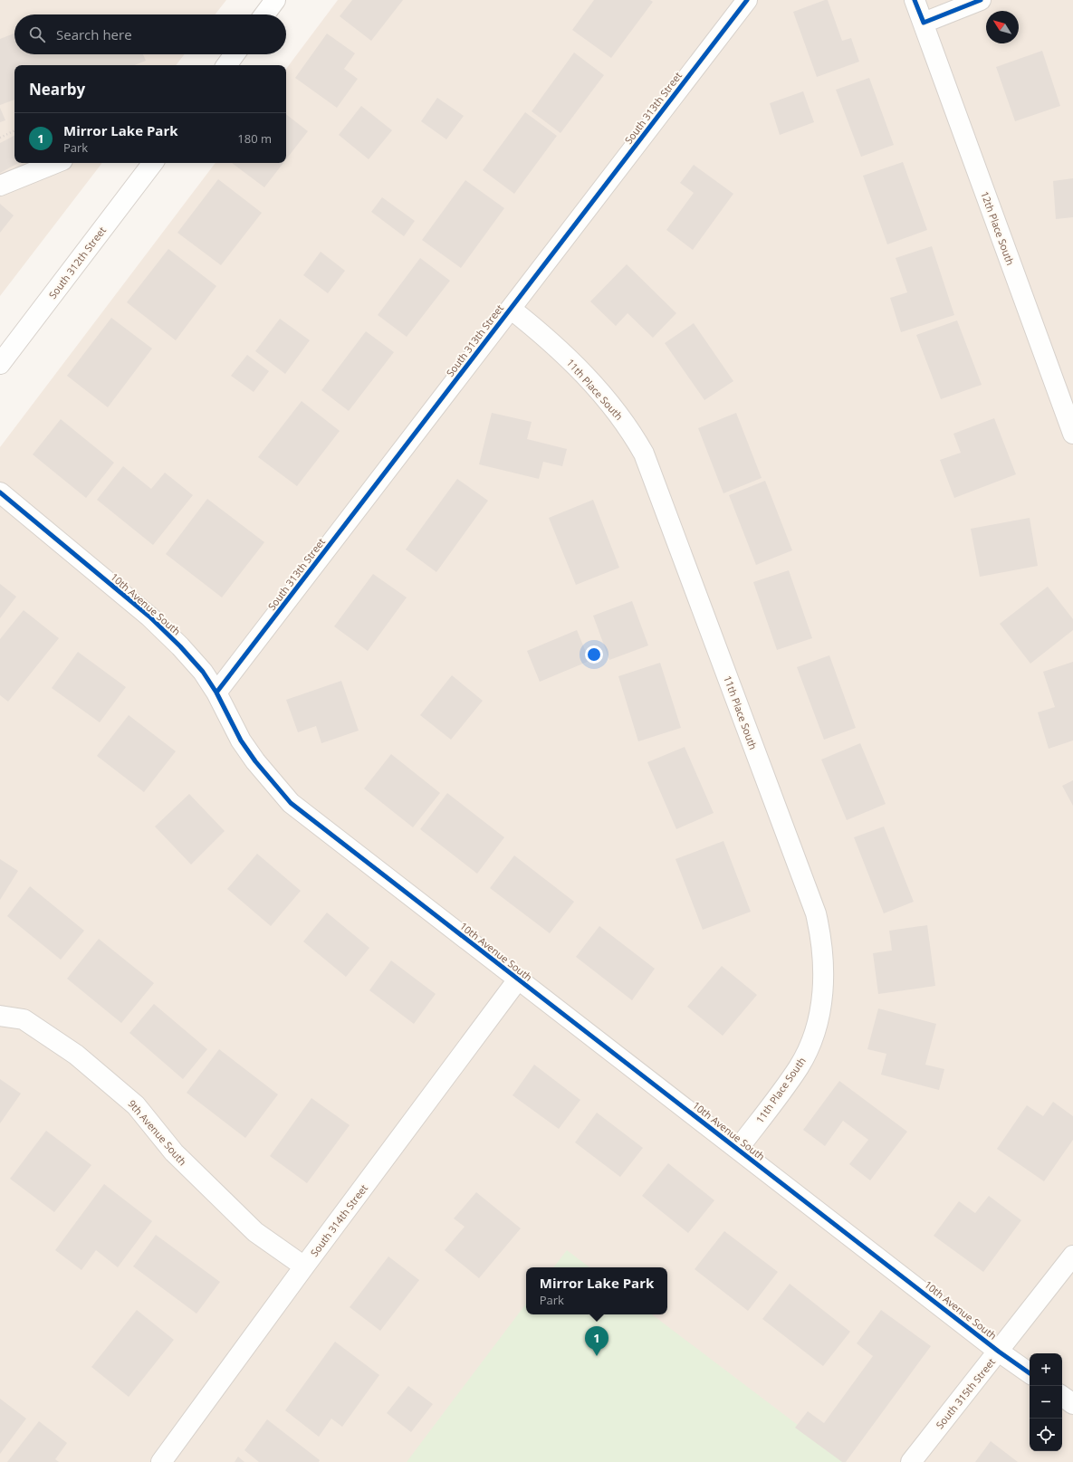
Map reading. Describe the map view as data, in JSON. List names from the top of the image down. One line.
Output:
{"streets":{"street":["South 313th Street","12th Place South","South 312th Street","11th Place South","10th Avenue South","9th Avenue South","South 314th Street","South 315th Street"]},"crossings":[["South 313th Street","11th Place South"],["South 313th Street","10th Avenue South"],["11th Place South","10th Avenue South"],["10th Avenue South","South 314th Street"],["10th Avenue South","South 315th Street"],["9th Avenue South","South 314th Street"]],"north":"top left","page":{"search":"Search here","heading":"Nearby","list":[{"mark":"1","name":"Mirror Lake Park","note":"Park","value":"180 m"}],"popup":["Mirror Lake Park","Park"],"pins":"1","map_buttons":["+","−"]}}
